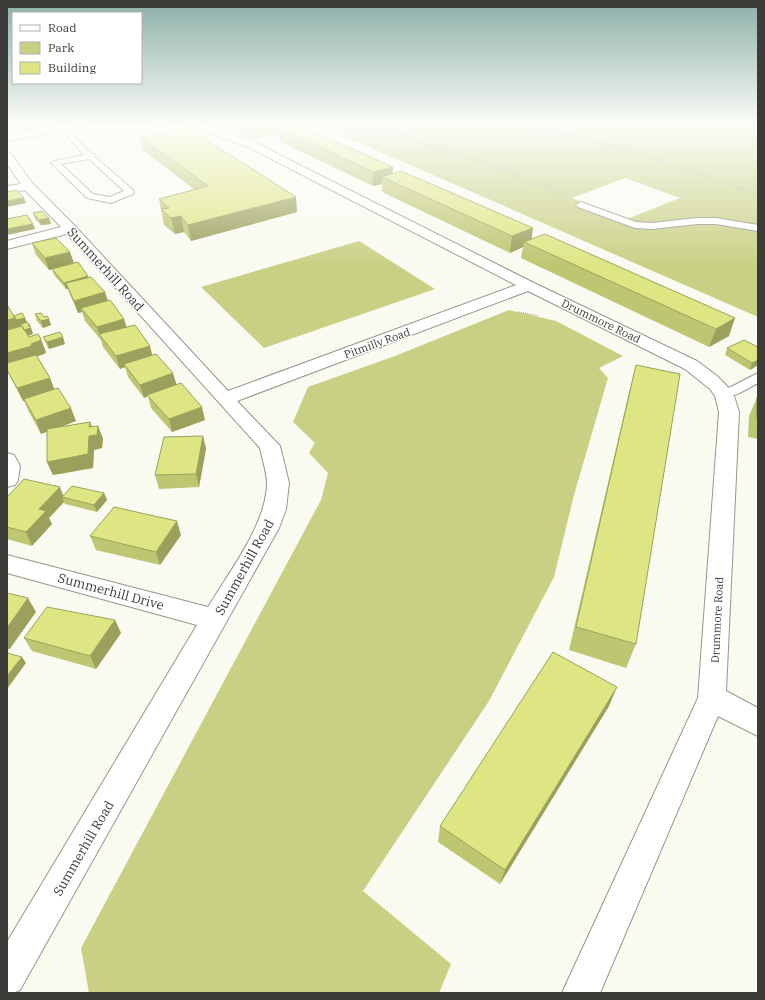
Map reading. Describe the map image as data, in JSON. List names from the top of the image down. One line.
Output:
{"streets":{"street":["Summerhill Road","Drummore Road","Pitmilly Road","Summerhill Drive"]},"crossings":[["Summerhill Road","Pitmilly Road"],["Summerhill Road","Summerhill Drive"],["Drummore Road","Pitmilly Road"]],"legend":["Road","Park","Building"]}
